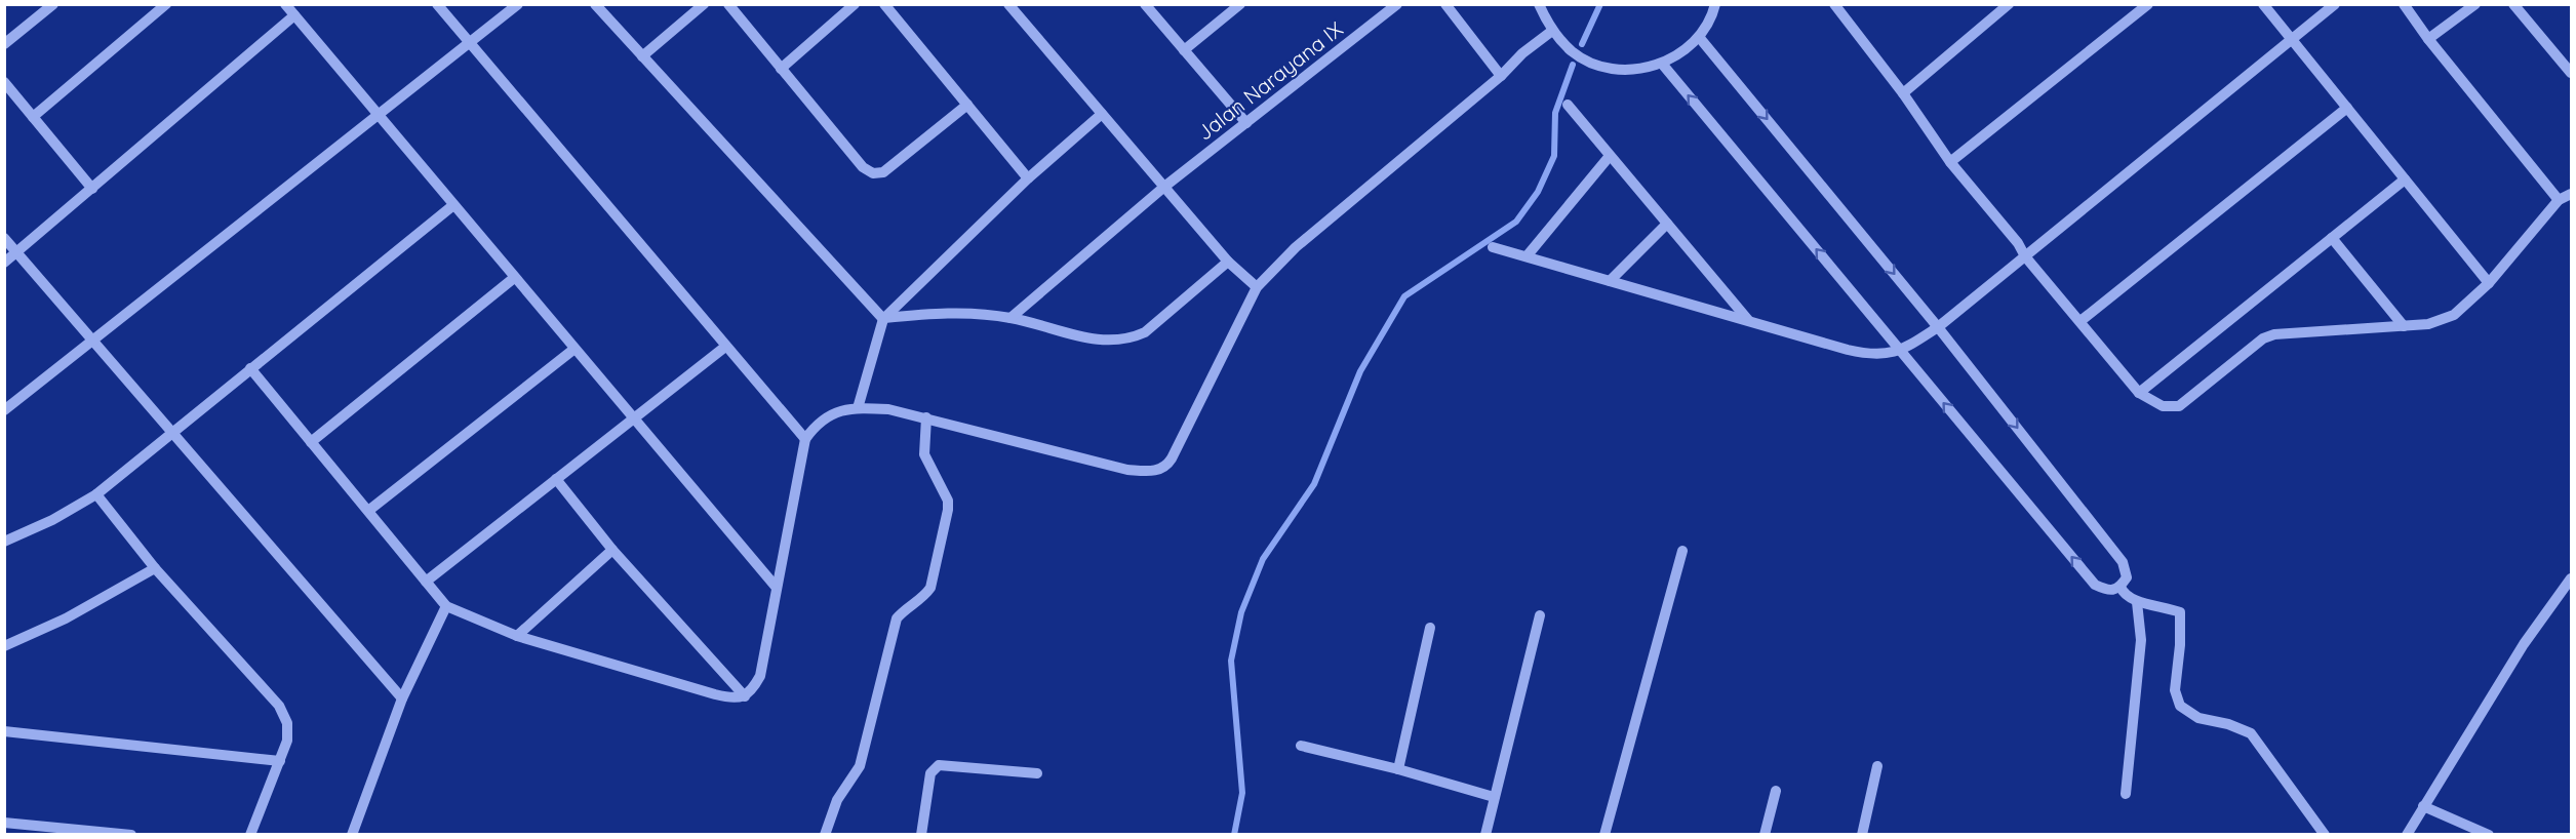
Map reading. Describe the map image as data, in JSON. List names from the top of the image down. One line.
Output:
{"streets":{"street":["Jalan Narayana IX"]}}
